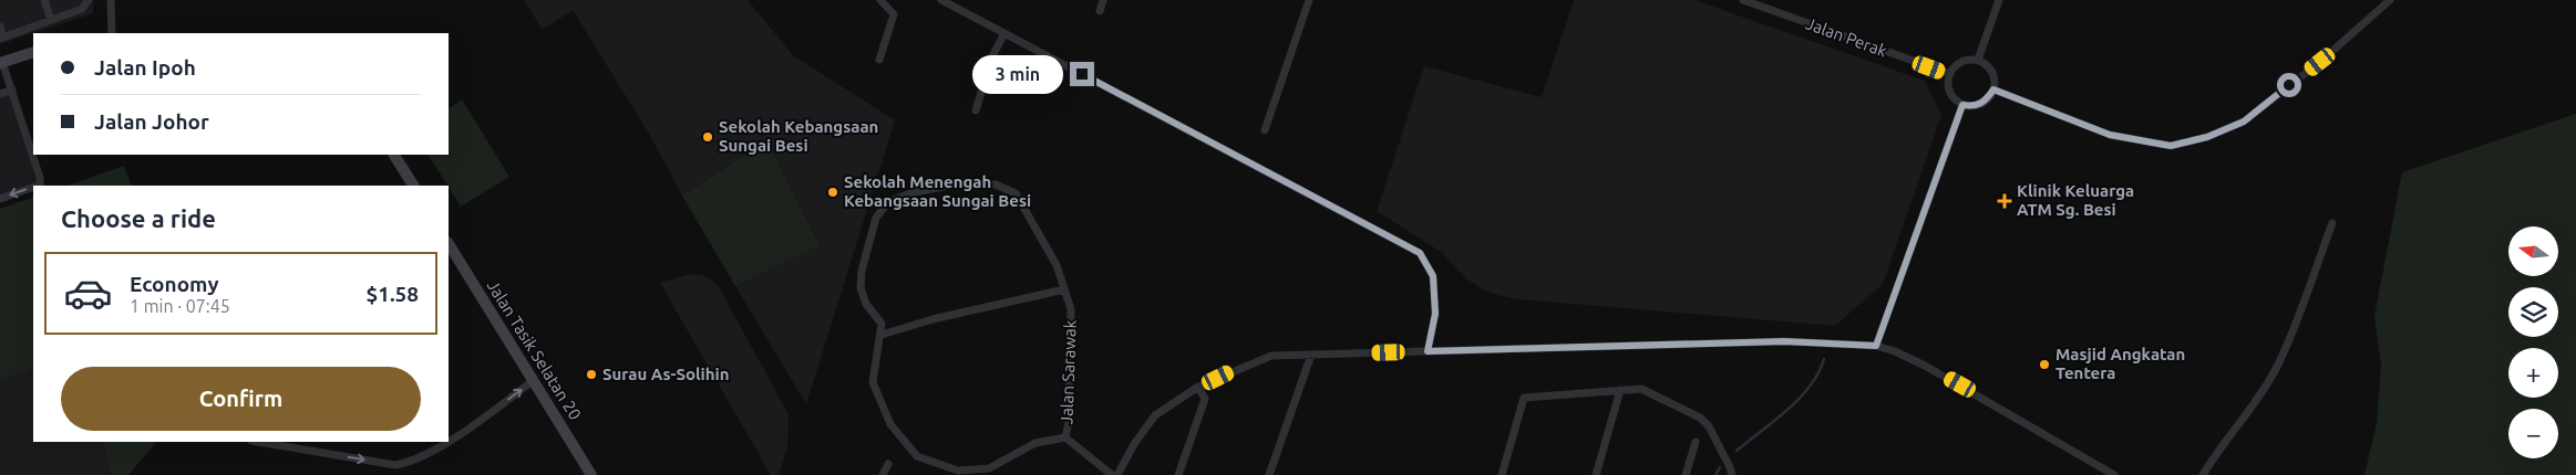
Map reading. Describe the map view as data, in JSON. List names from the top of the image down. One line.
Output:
{"streets":{"street":["Jalan Perak","Jalan Tasik Selatan 20","Jalan Sarawak"]},"places":{"other":["Sekolah Kebangsaan Sungai Besi","Sekolah Menengah Kebangsaan Sungai Besi","Masjid Angkatan Tentera","Surau As-Solihin"],"health":["Klinik Keluarga ATM Sg. Besi"]},"north":"left","page":{"banner":["Jalan Ipoh","Jalan Johor"],"bubble":"3 min","heading":"Choose a ride","map_buttons":["+","−"],"list":[{"name":"Economy","note":"1 min · 07:45","value":"$1.58"}],"buttons":"Confirm"}}
